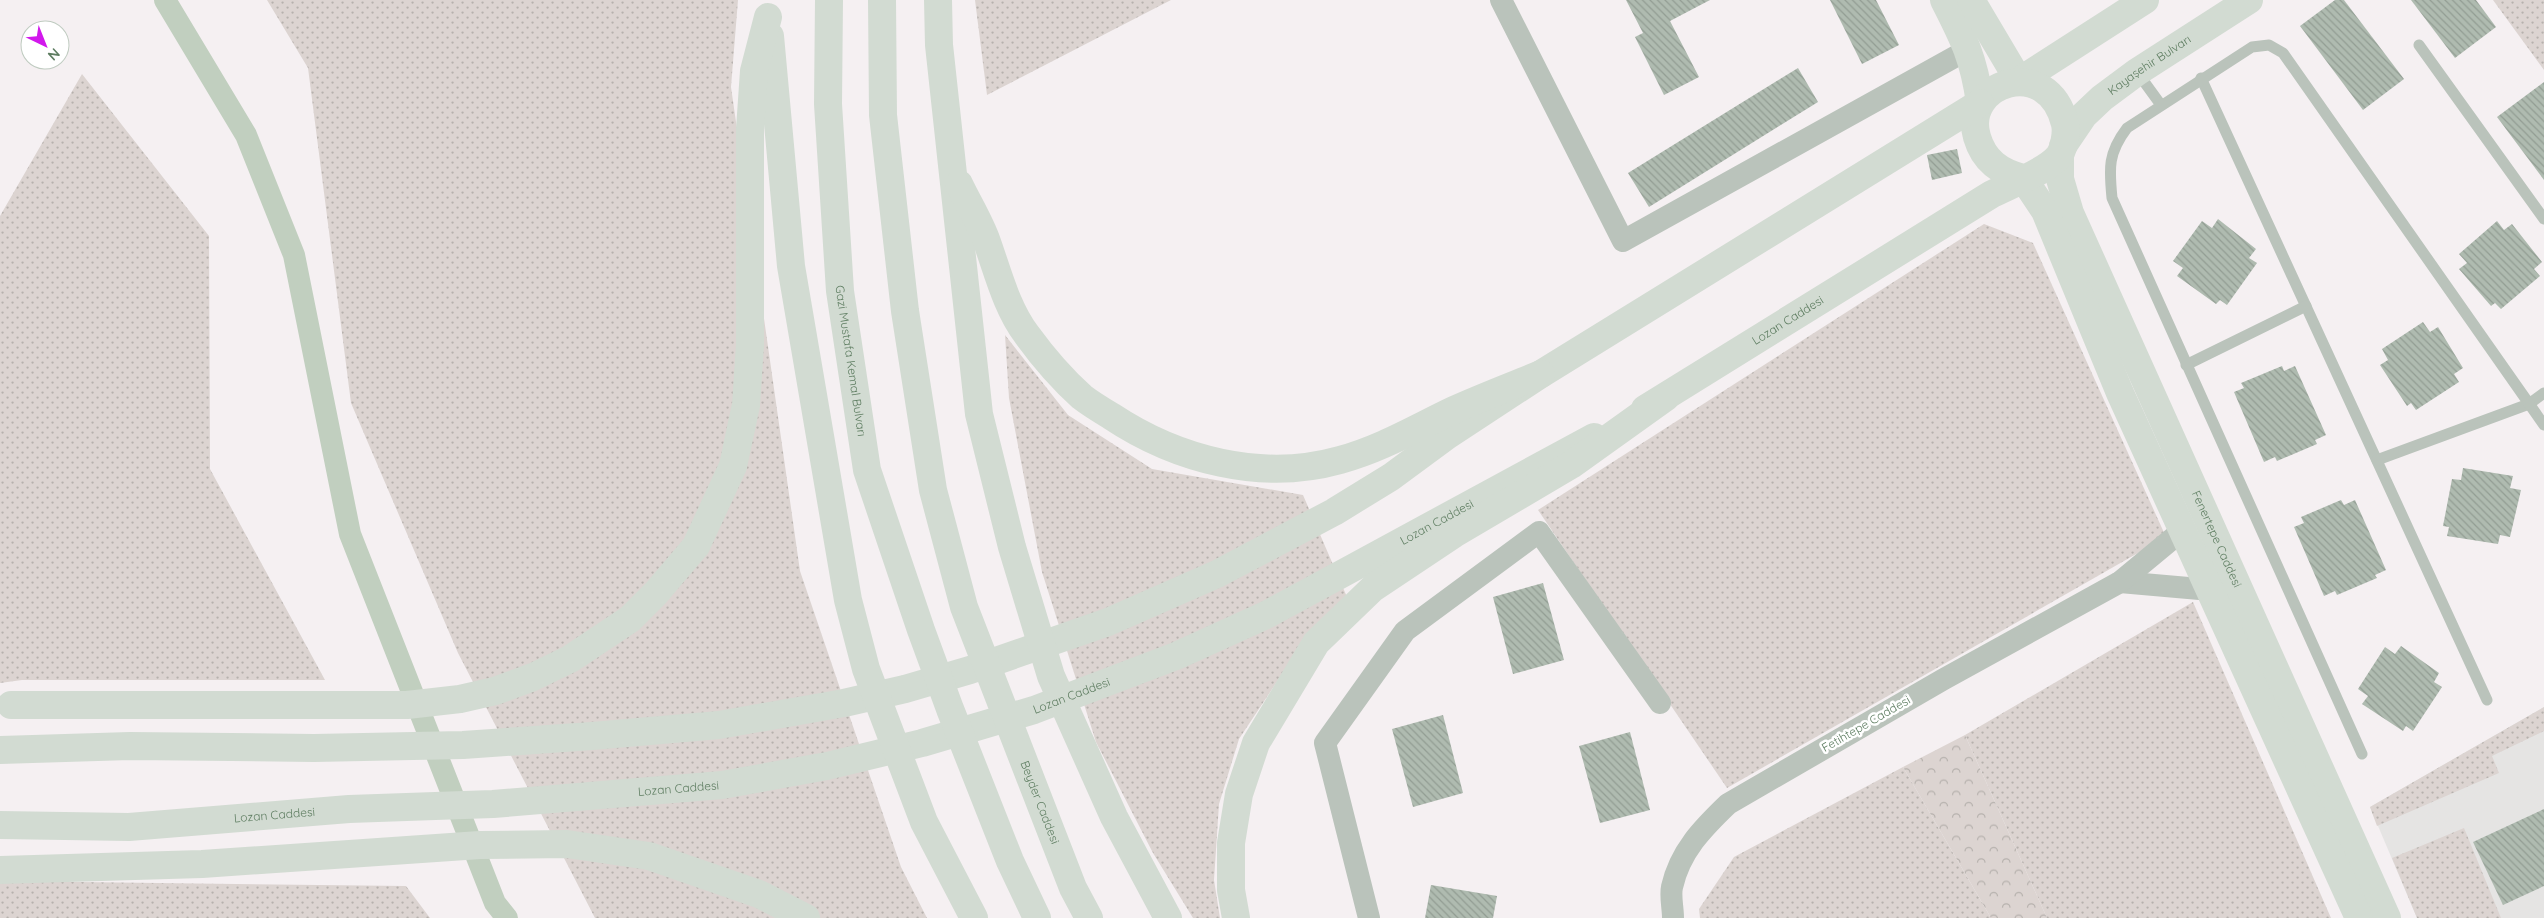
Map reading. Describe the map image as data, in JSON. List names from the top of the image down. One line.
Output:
{"streets":{"main road":["Kayaşehir Bulvarı","Lozan Caddesi","Gazi Mustafa Kemal Bulvarı","Fenertepe Caddesi","Beyder Caddesi"],"street":["Fetihtepe Caddesi"]},"crossings":[["Kayaşehir Bulvarı","Lozan Caddesi"],["Kayaşehir Bulvarı","Fenertepe Caddesi"],["Lozan Caddesi","Fenertepe Caddesi"]],"north":"bottom right"}
